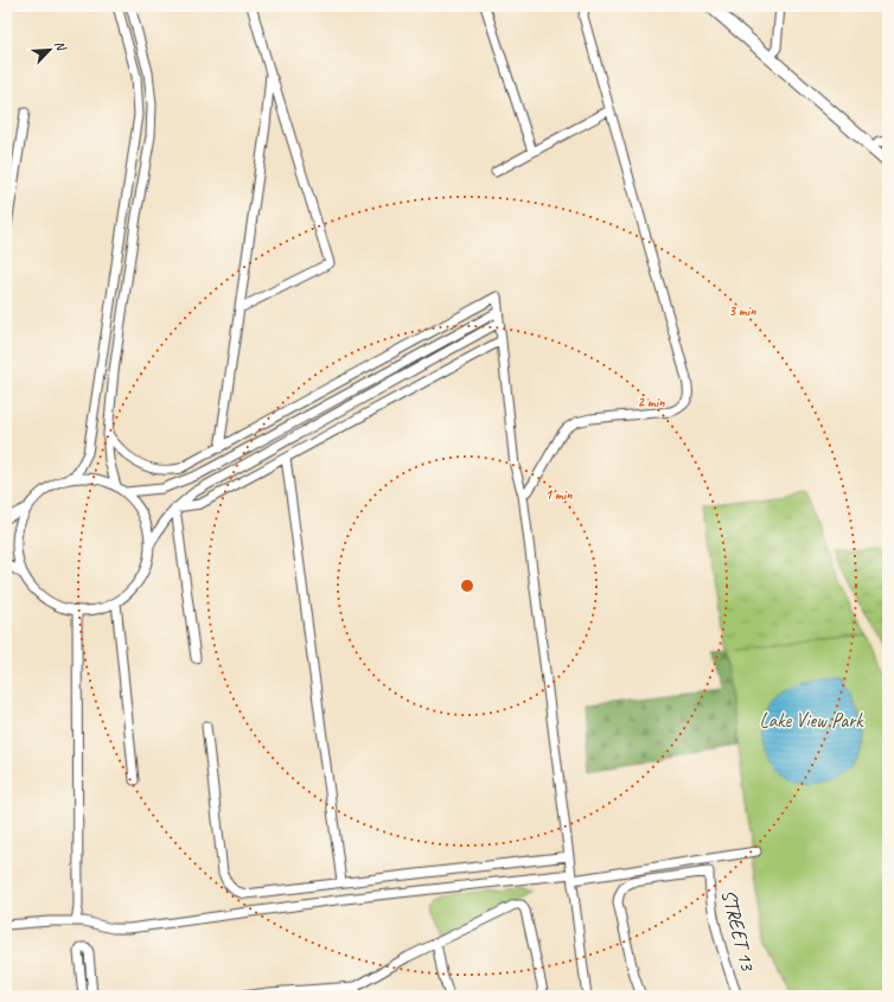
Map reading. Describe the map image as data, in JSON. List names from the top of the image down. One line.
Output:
{"streets":{"street":["STREET 13"]},"parks":["Lake View Park"],"north":"top right","rings":["3 min","2 min","1 min"]}
